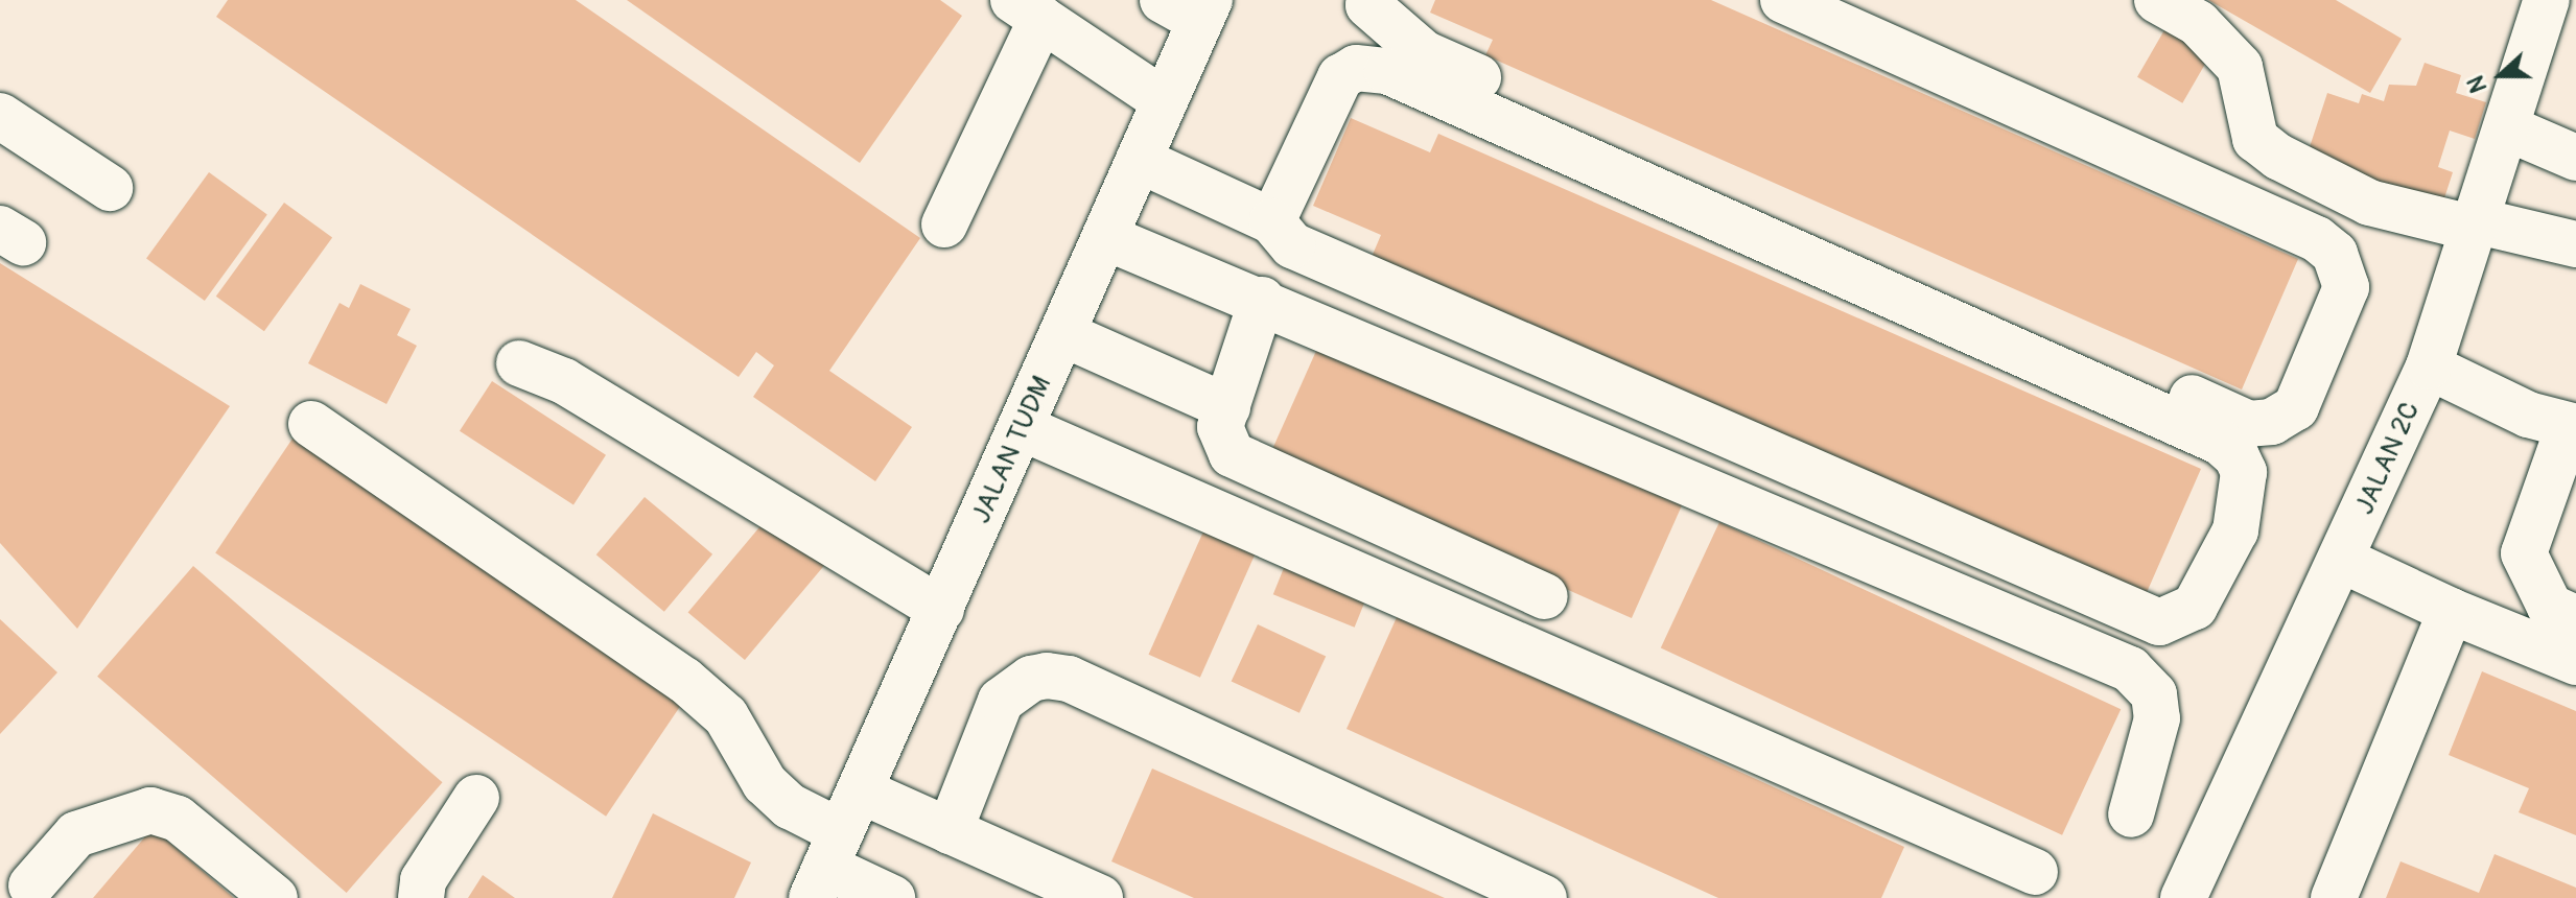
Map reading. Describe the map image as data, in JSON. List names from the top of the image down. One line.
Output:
{"streets":{"street":["JALAN TUDM","JALAN 2C"]},"north":"left"}
